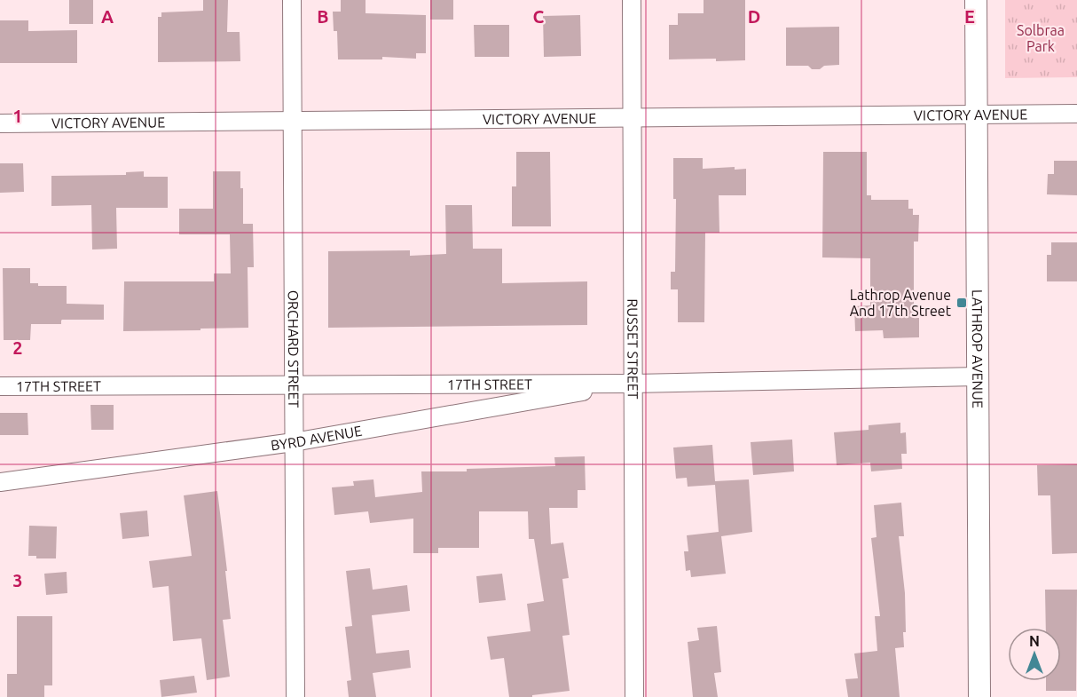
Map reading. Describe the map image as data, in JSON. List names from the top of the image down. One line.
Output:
{"streets":{"street":["VICTORY AVENUE","ORCHARD STREET","LATHROP AVENUE","RUSSET STREET","17TH STREET","BYRD AVENUE"]},"crossings":[["VICTORY AVENUE","ORCHARD STREET"],["VICTORY AVENUE","LATHROP AVENUE"],["VICTORY AVENUE","RUSSET STREET"],["ORCHARD STREET","17TH STREET"],["ORCHARD STREET","BYRD AVENUE"],["LATHROP AVENUE","17TH STREET"],["RUSSET STREET","17TH STREET"],["RUSSET STREET","BYRD AVENUE"],["17TH STREET","BYRD AVENUE"]],"parks":["Solbraa Park"],"places":{"transit":["Lathrop Avenue And 17th Street"]},"north":"top","grid":{"columns":["A","B","C","D","E"],"rows":["1","2","3"]}}
